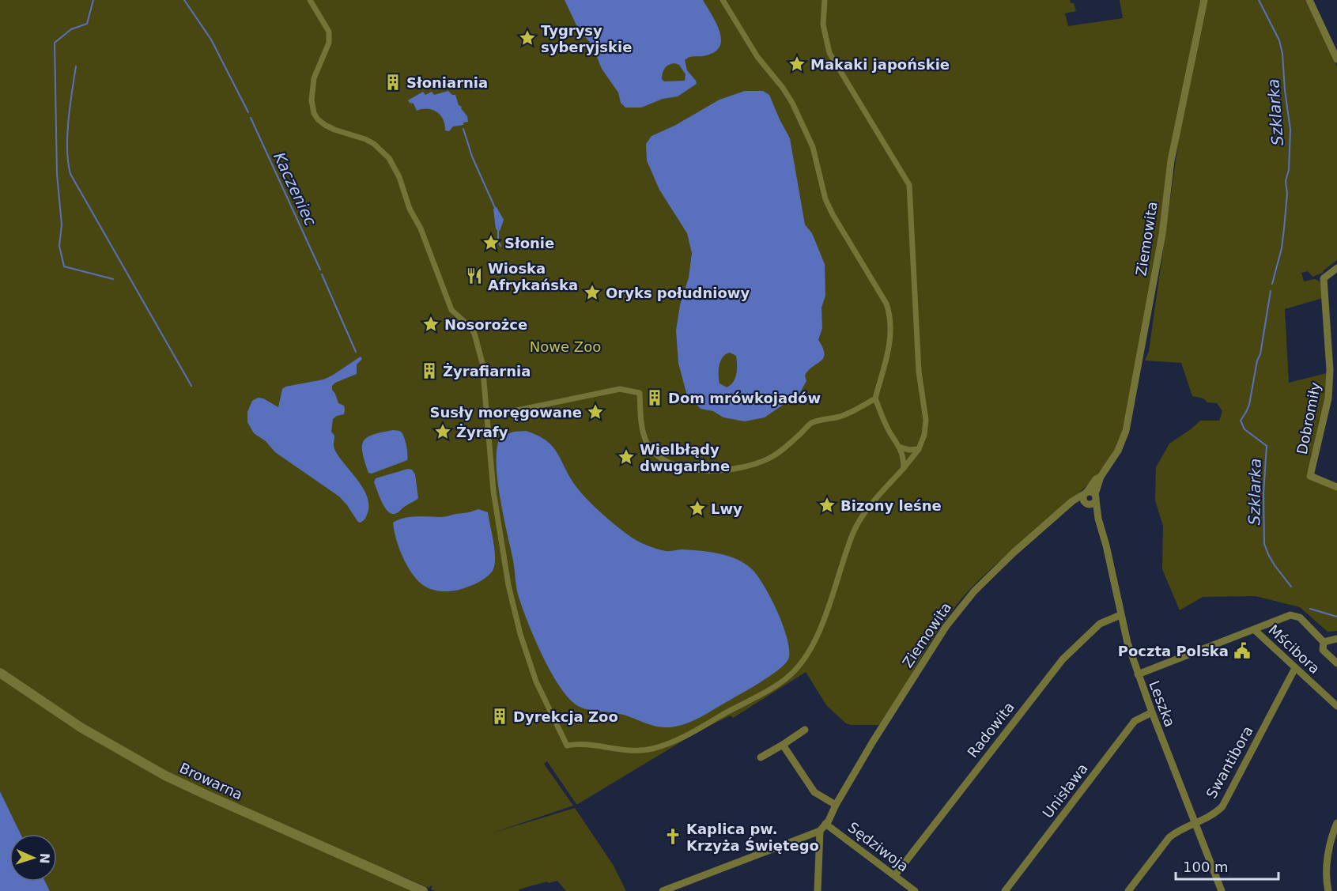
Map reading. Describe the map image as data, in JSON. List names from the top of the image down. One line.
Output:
{"streets":{"street":["Ziemowita","Dobromiły","Mścibora","Leszka","Radowita","Swantibora","Browarna","Unisława","Sędziwoja"]},"crossings":[["Ziemowita","Leszka"],["Ziemowita","Sędziwoja"],["Mścibora","Leszka"],["Mścibora","Swantibora"],["Leszka","Radowita"],["Leszka","Swantibora"],["Leszka","Unisława"],["Radowita","Sędziwoja"]],"water":["Szklarka","Kaczeniec"],"parks":["Nowe Zoo"],"places":{"place":["Tygrysy syberyjskie","Makaki japońskie","Słonie","Oryks południowy","Nosorożce","Susły moręgowane","Żyrafy","Wielbłądy dwugarbne","Bizony leśne","Lwy"],"building":["Słoniarnia","Żyrafiarnia","Dom mrówkojadów","Dyrekcja Zoo"],"restaurant":["Wioska Afrykańska"],"public building":["Poczta Polska"],"church":["Kaplica pw. Krzyża Świętego"]},"scale_bar":"100 m","north":"right"}
